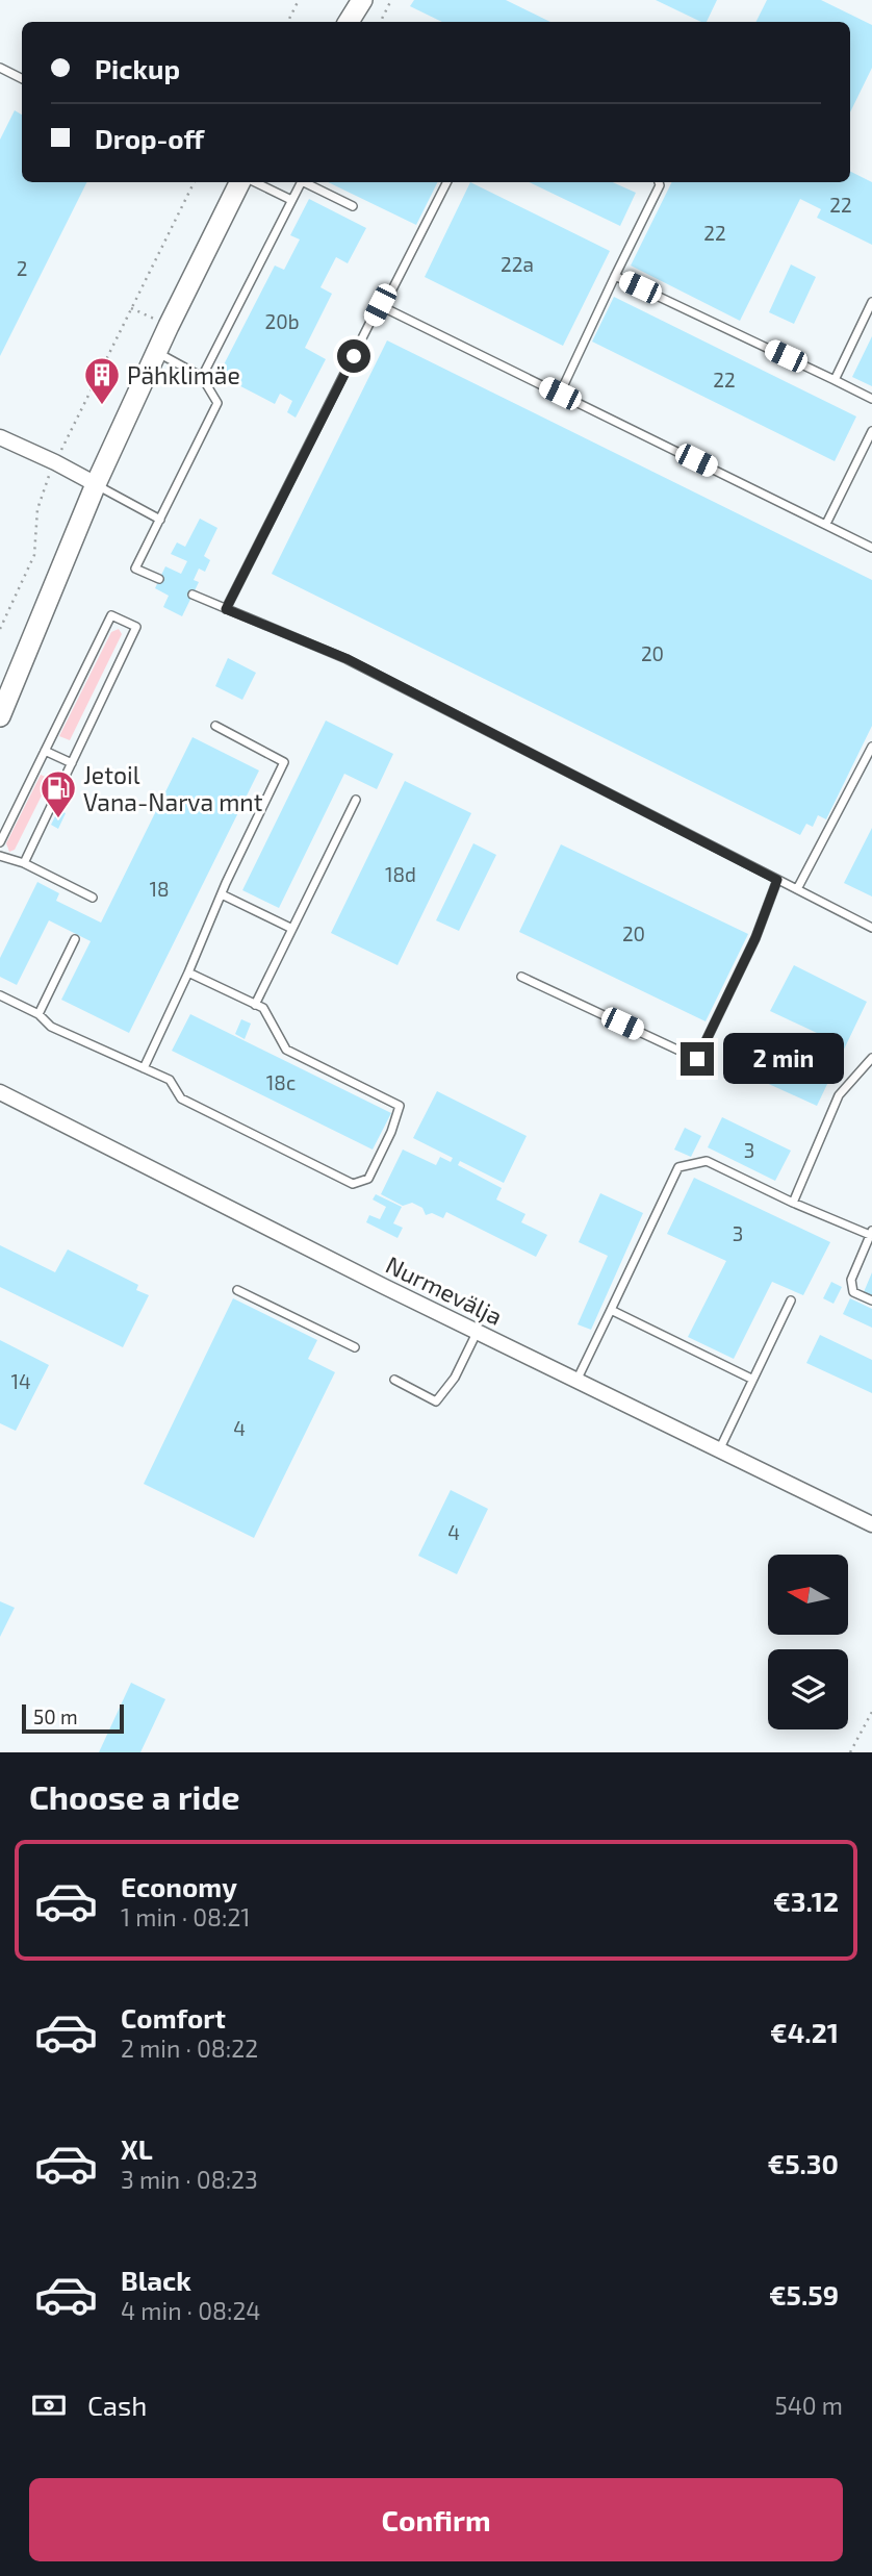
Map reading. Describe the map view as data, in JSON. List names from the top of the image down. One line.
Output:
{"streets":{"street":["Nurmevälja"]},"places":{"building":["Pähklimäe"],"fuel station":["Jetoil Vana-Narva mnt"]},"house_numbers":["22","22","22a","2","20b","22","20","18d","18","20","18c","3","3","14","4","4"],"scale_bar":"50 m","north":"left","page":{"banner":["Pickup","Drop-off"],"bubble":"2 min","scale":"50 m","heading":"Choose a ride","list":[{"name":"Economy","note":"1 min · 08:21","value":"€3.12"},{"name":"Comfort","note":"2 min · 08:22","value":"€4.21"},{"name":"XL","note":"3 min · 08:23","value":"€5.30"},{"name":"Black","note":"4 min · 08:24","value":"€5.59"}],"pay":["Cash","540 m"],"buttons":"Confirm"}}
